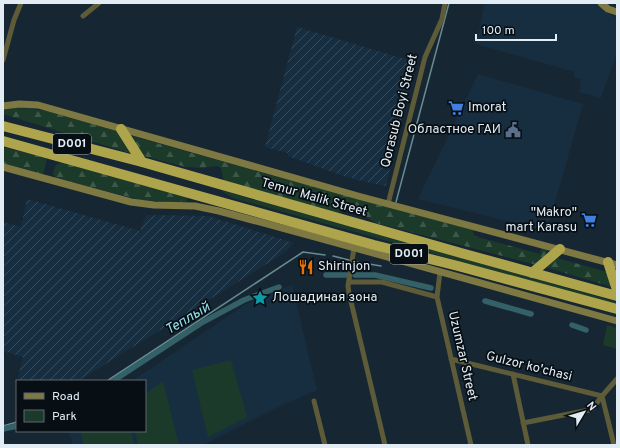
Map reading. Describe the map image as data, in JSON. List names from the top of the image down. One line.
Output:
{"streets":{"highway":["D001","Temur Malik Street"],"street":["Qorasub Boyi Street","Uzumzar Street","Gulzor ko'chasi"]},"crossings":[["Uzumzar Street","Gulzor ko'chasi"]],"water":["Теплый"],"places":{"supermarket":["Imorat","\"Makro\" mart Karasu"],"public building":["Областное ГАИ"],"restaurant":["Shirinjon"],"place":["Лошадиная зона"]},"legend":["Road","Park"],"scale_bar":"100 m","north":"top right"}
